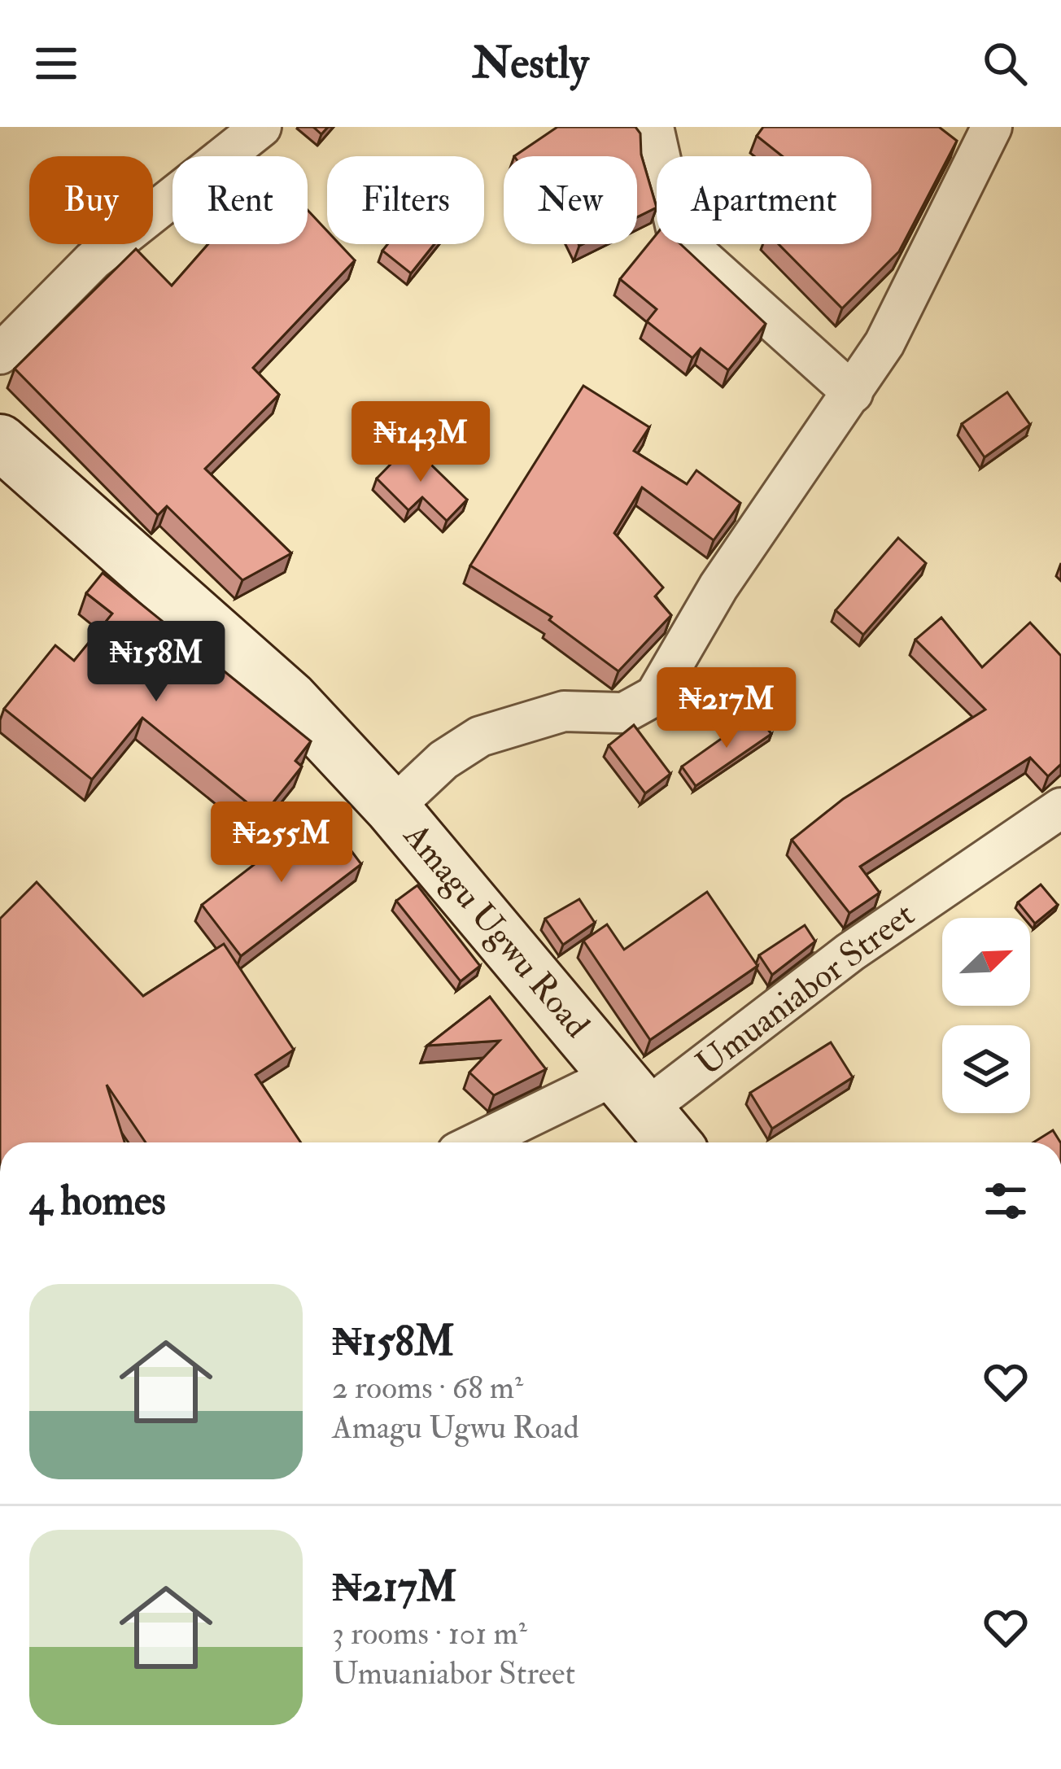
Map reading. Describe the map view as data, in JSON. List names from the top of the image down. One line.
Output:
{"streets":{"street":["Amagu Ugwu Road","Umuaniabor Street"]},"crossings":[["Amagu Ugwu Road","Umuaniabor Street"]],"north":"top right","page":{"header":"Nestly","chip":["Buy","Rent","Filters","New","Apartment"],"price":["₦143M","₦158M","₦217M","₦255M"],"heading":"4 homes","list":[{"name":"₦158M","note":"2 rooms · 68 m² · Amagu Ugwu Road"},{"name":"₦217M","note":"3 rooms · 101 m² · Umuaniabor Street"}]}}
